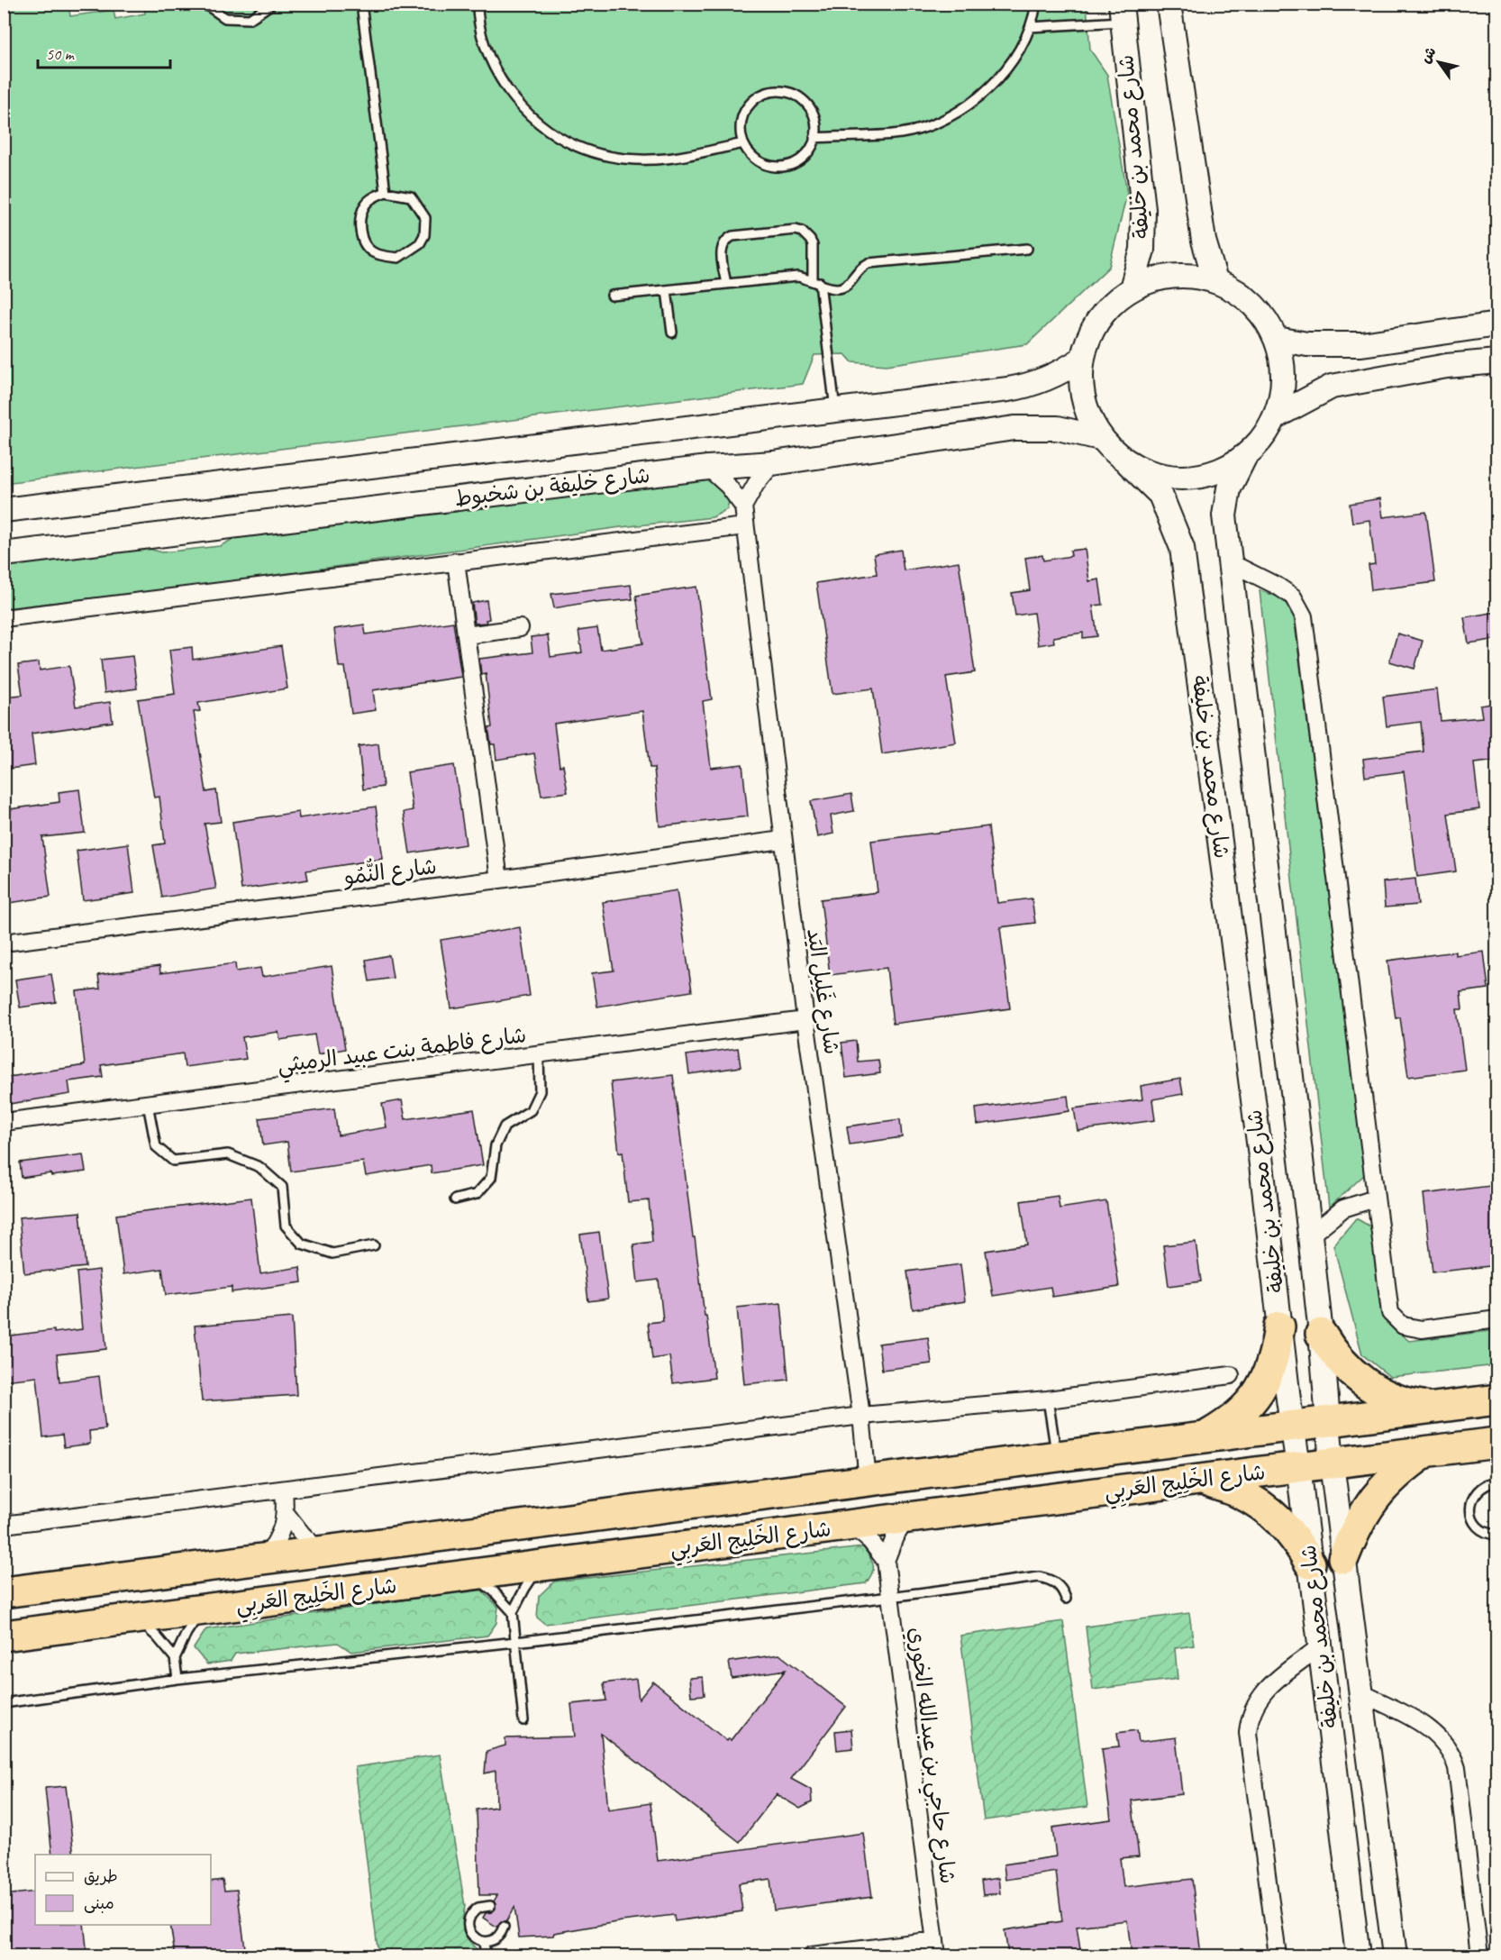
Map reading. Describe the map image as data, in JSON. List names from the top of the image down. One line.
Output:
{"streets":{"highway":["شارع الخَلِيج العَربِي"],"main road":["شارع محمد بن خليفة","شارع خليفة بن شخبوط"],"street":["شارع النُّمُو","شارع غَلِيل اليَد","شارع فاطمة بنت عبيد الرميثي","شارع حاجي بن عبدالله الخوري"]},"crossings":[["شارع محمد بن خليفة","شارع الخَلِيج العَربِي"],["شارع النُّمُو","شارع غَلِيل اليَد"],["شارع غَلِيل اليَد","شارع فاطمة بنت عبيد الرميثي"],["شارع غَلِيل اليَد","شارع الخَلِيج العَربِي"],["شارع الخَلِيج العَربِي","شارع حاجي بن عبدالله الخوري"]],"legend":["طريق","مبنى"],"scale_bar":"50 m","north":"top left"}
